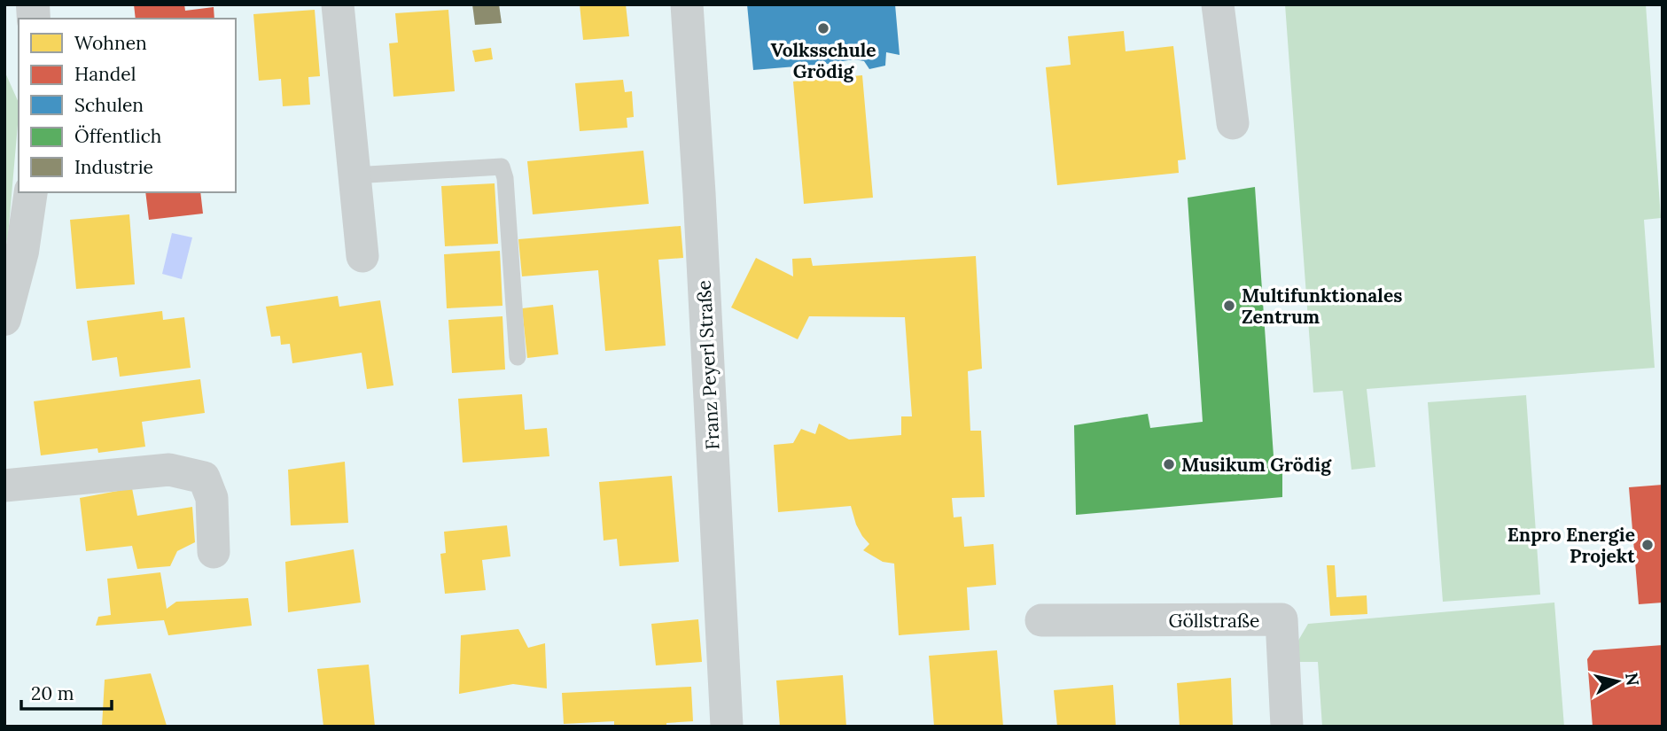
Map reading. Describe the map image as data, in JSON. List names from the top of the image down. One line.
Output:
{"streets":{"street":["Franz Peyerl Straße","Göllstraße"]},"places":["Volksschule Grödig","Multifunktionales Zentrum","Musikum Grödig","Enpro Energie Projekt"],"legend":["Wohnen","Handel","Schulen","Öffentlich","Industrie"],"scale_bar":"20 m","north":"right"}
